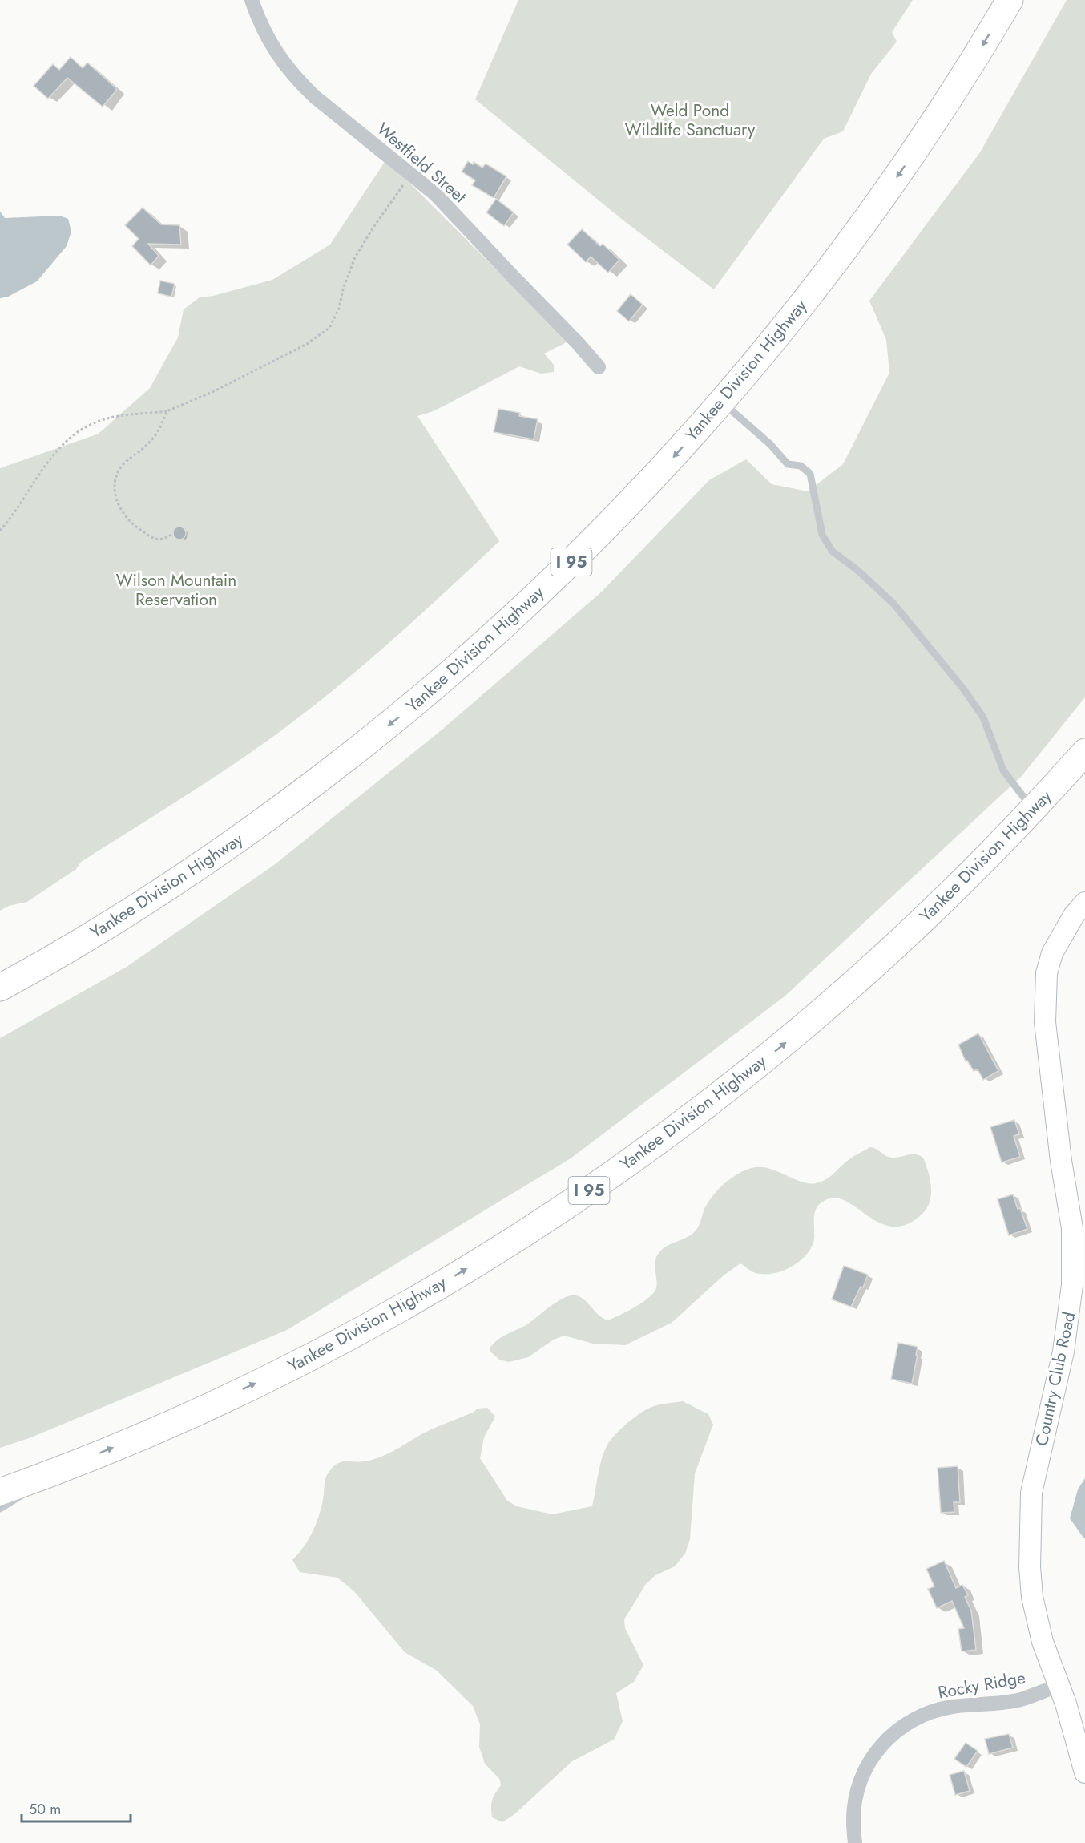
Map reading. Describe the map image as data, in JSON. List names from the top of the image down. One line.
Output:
{"streets":{"highway":["Yankee Division Highway","I 95"],"street":["Westfield Street","Country Club Road","Rocky Ridge"]},"crossings":[["Country Club Road","Rocky Ridge"]],"parks":["Weld Pond Wildlife Sanctuary","Wilson Mountain Reservation"],"scale_bar":"50 m"}
